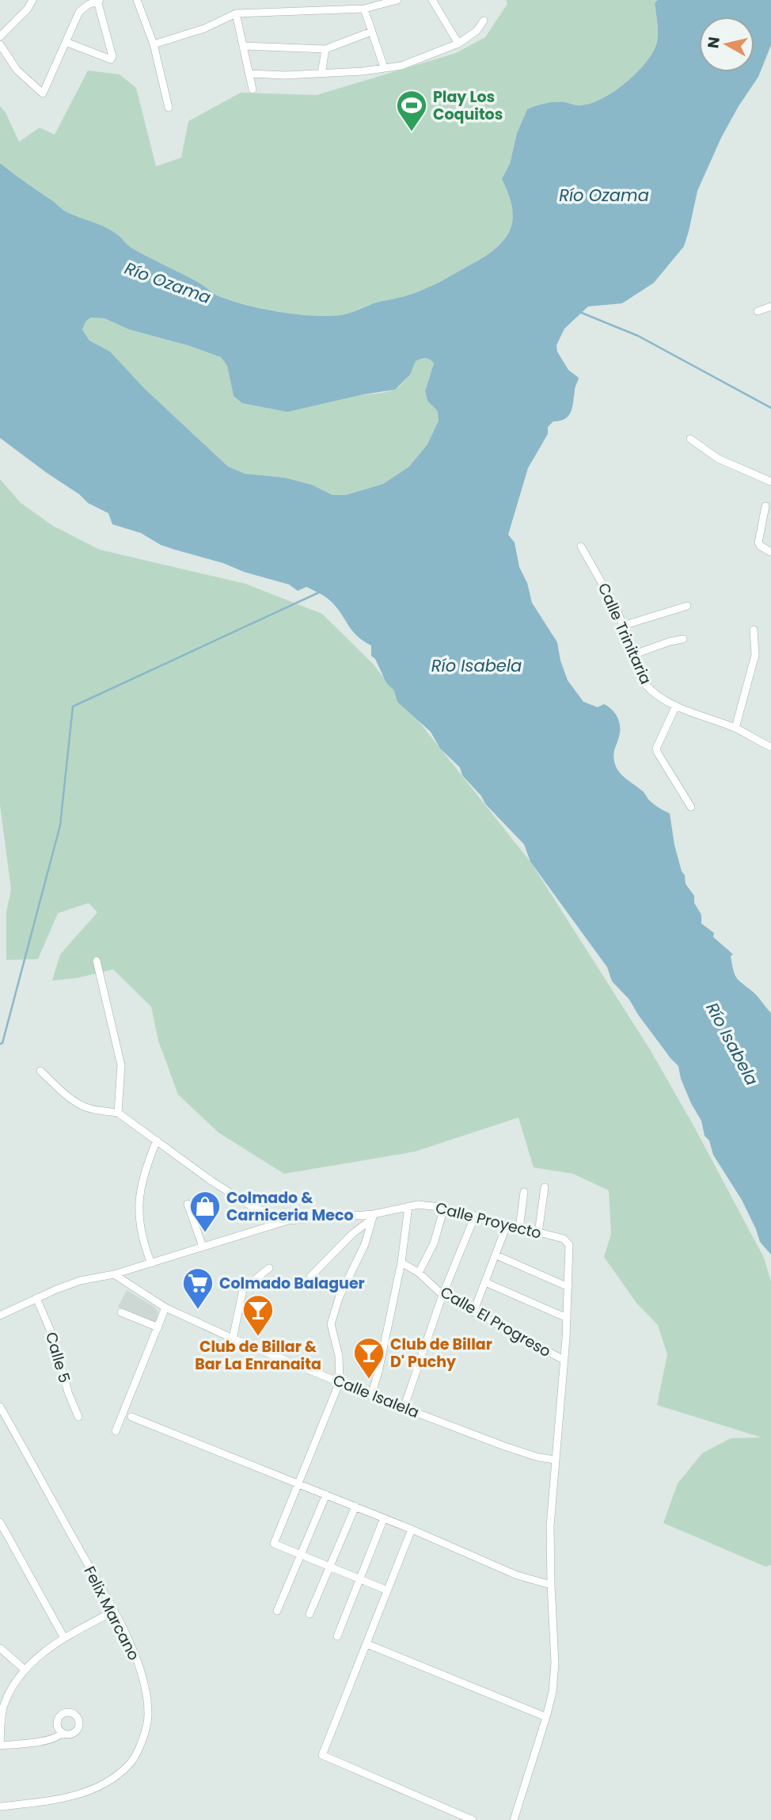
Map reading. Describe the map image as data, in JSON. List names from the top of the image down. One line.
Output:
{"streets":{"street":["Calle Trinitaria","Calle Proyecto","Calle El Progreso","Calle 5","Calle Isalela","Felix Marcano"]},"crossings":[["Calle Proyecto","Calle 5"],["Calle Proyecto","Calle Isalela"]],"water":["Río Ozama","Río Isabela"],"places":{"sports":["Play Los Coquitos"],"shop":["Colmado & Carniceria Meco"],"supermarket":["Colmado Balaguer"],"bar":["Club de Billar & Bar La Enranaita","Club de Billar D' Puchy"]},"north":"left"}
